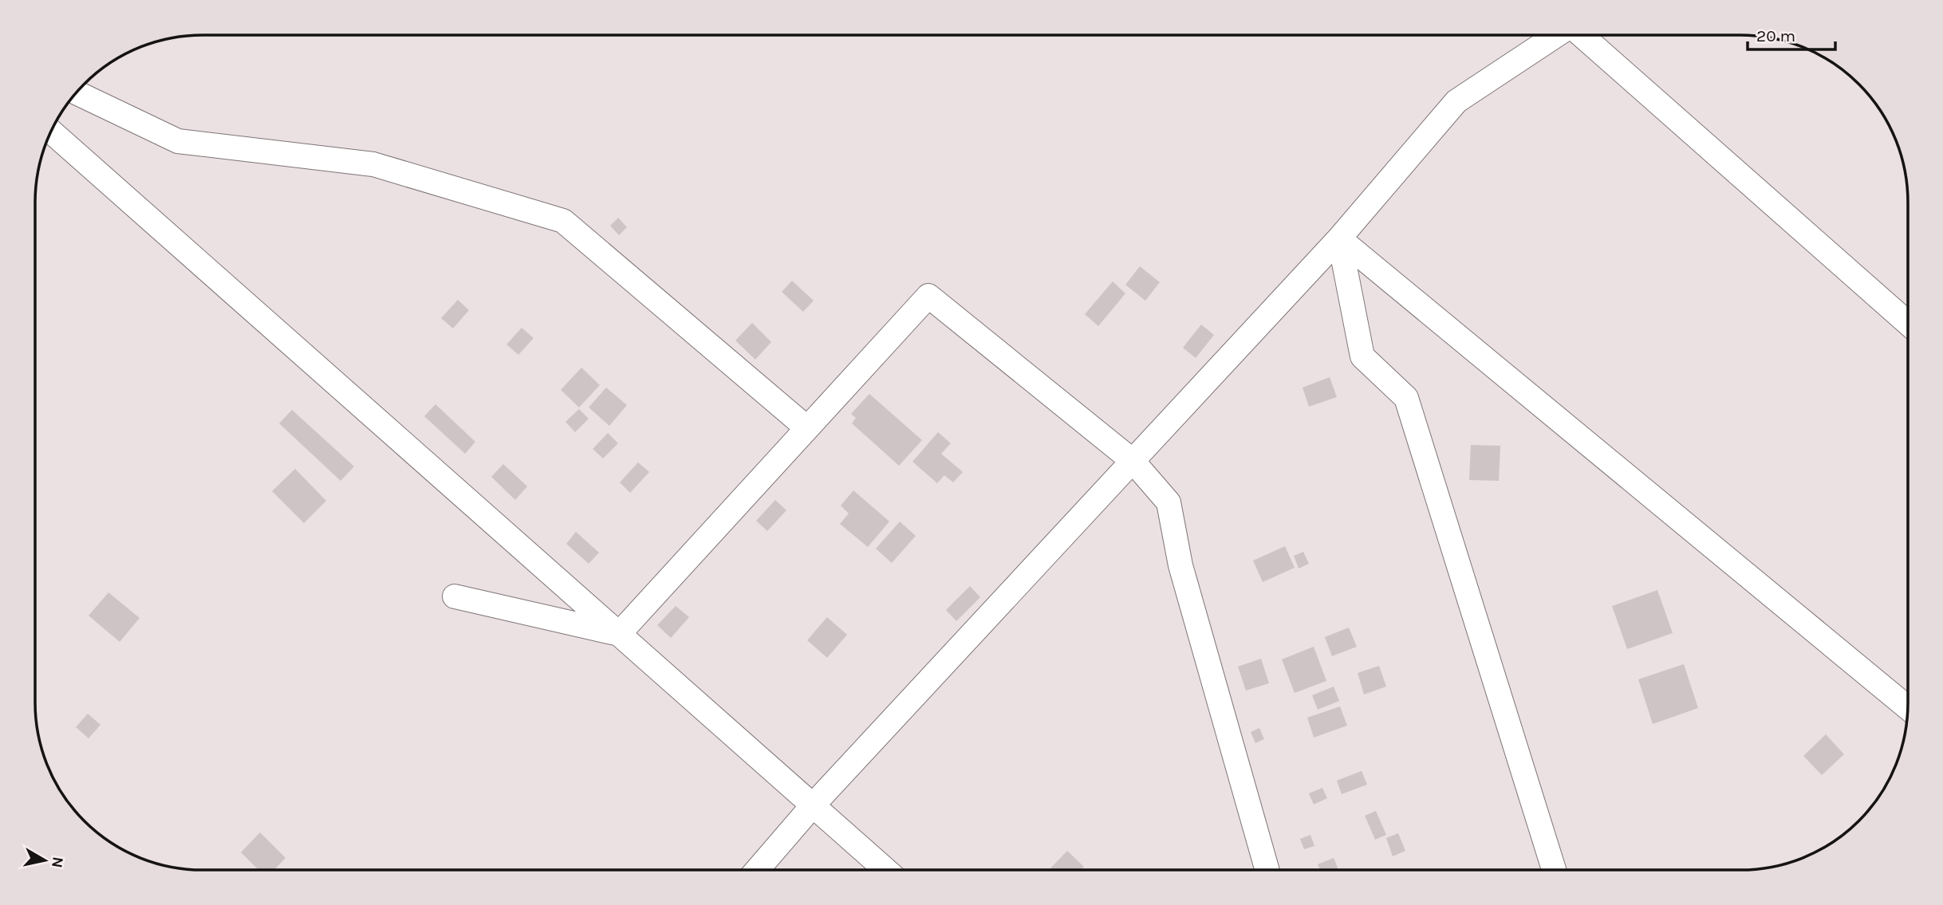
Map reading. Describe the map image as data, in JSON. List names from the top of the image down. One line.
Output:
{"scale_bar":"20 m","north":"right"}
